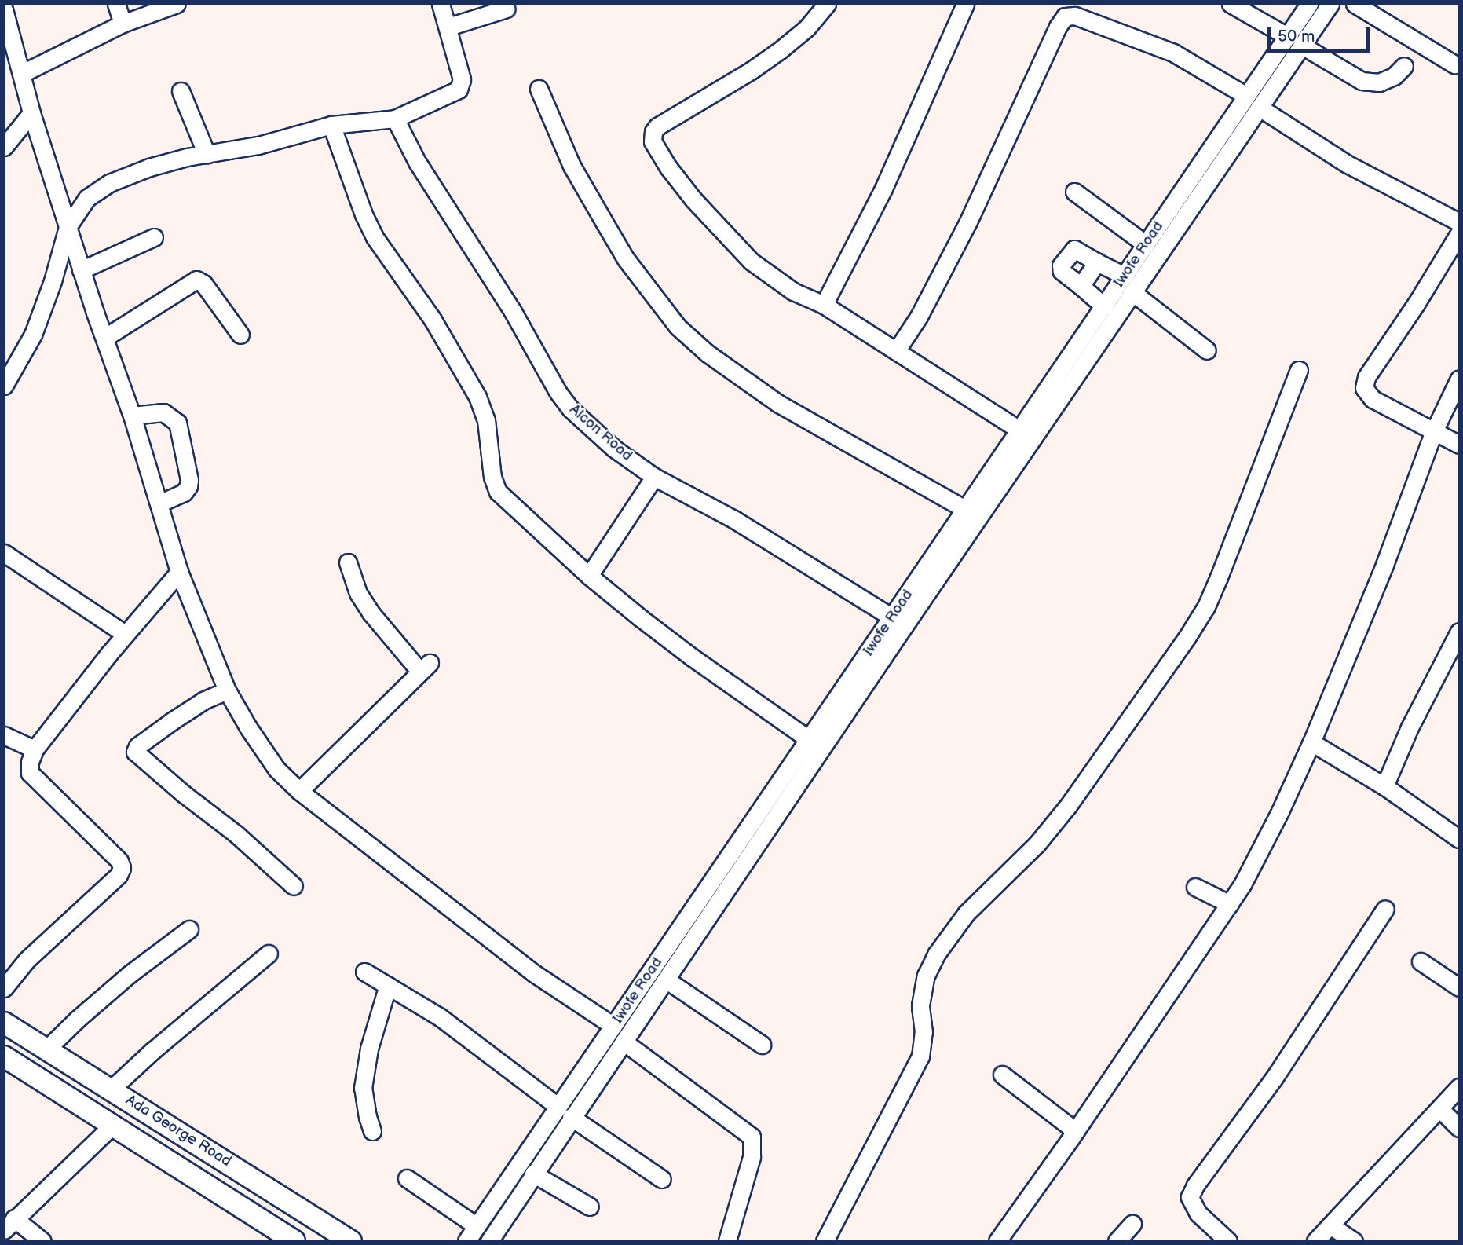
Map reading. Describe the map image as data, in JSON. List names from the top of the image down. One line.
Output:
{"streets":{"main road":["Ada George Road"],"street":["Iwofe Road","Alcon Road"]},"crossings":[["Iwofe Road","Alcon Road"]],"scale_bar":"50 m"}
